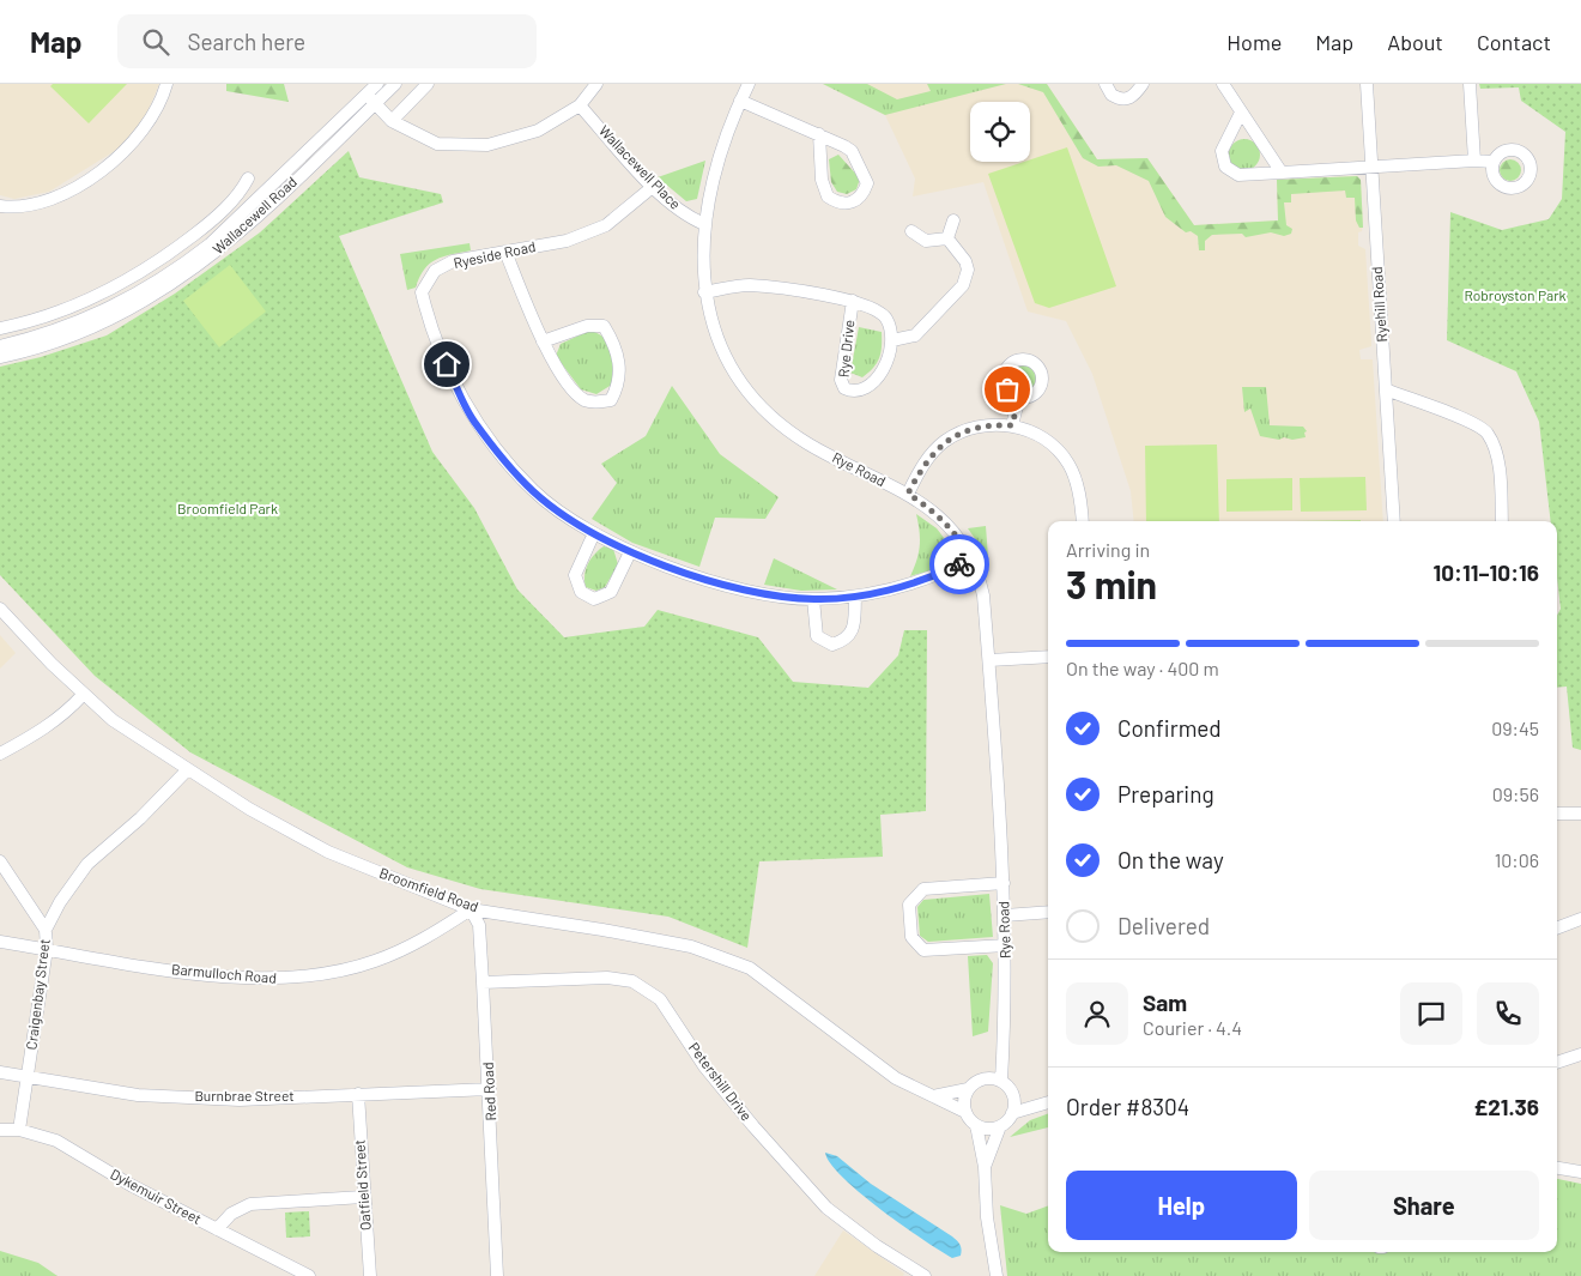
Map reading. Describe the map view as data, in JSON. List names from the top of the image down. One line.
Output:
{"streets":{"street":["Wallacewell Place","Wallacewell Road","Ryeside Road","Ryehill Road","Rye Drive","Rye Road","Broomfield Road","Barmulloch Road","Craigenbay Street","Petershill Drive","Red Road","Burnbrae Street","Oatfield Street","Dykemuir Street"]},"crossings":[["Wallacewell Place","Ryeside Road"],["Wallacewell Place","Rye Road"],["Ryeside Road","Rye Road"],["Rye Drive","Rye Road"],["Rye Road","Broomfield Road"],["Broomfield Road","Barmulloch Road"],["Broomfield Road","Craigenbay Street"],["Broomfield Road","Red Road"],["Barmulloch Road","Craigenbay Street"],["Barmulloch Road","Red Road"],["Craigenbay Street","Burnbrae Street"],["Craigenbay Street","Dykemuir Street"],["Petershill Drive","Red Road"],["Red Road","Burnbrae Street"],["Burnbrae Street","Oatfield Street"]],"parks":["Robroyston Park","Broomfield Park"],"page":{"header":"Map","search":"Search here","nav":["Home","Map","About","Contact"],"heading":["3 min","Arriving in","10:11–10:16"],"panel":["Sam","Courier · 4.4","Order #8304","£21.36"],"bar":"On the way · 400 m","list":[["Confirmed","09:45"],["Preparing","09:56"],["On the way","10:06"],"Delivered"],"buttons":["Help","Share"]}}
